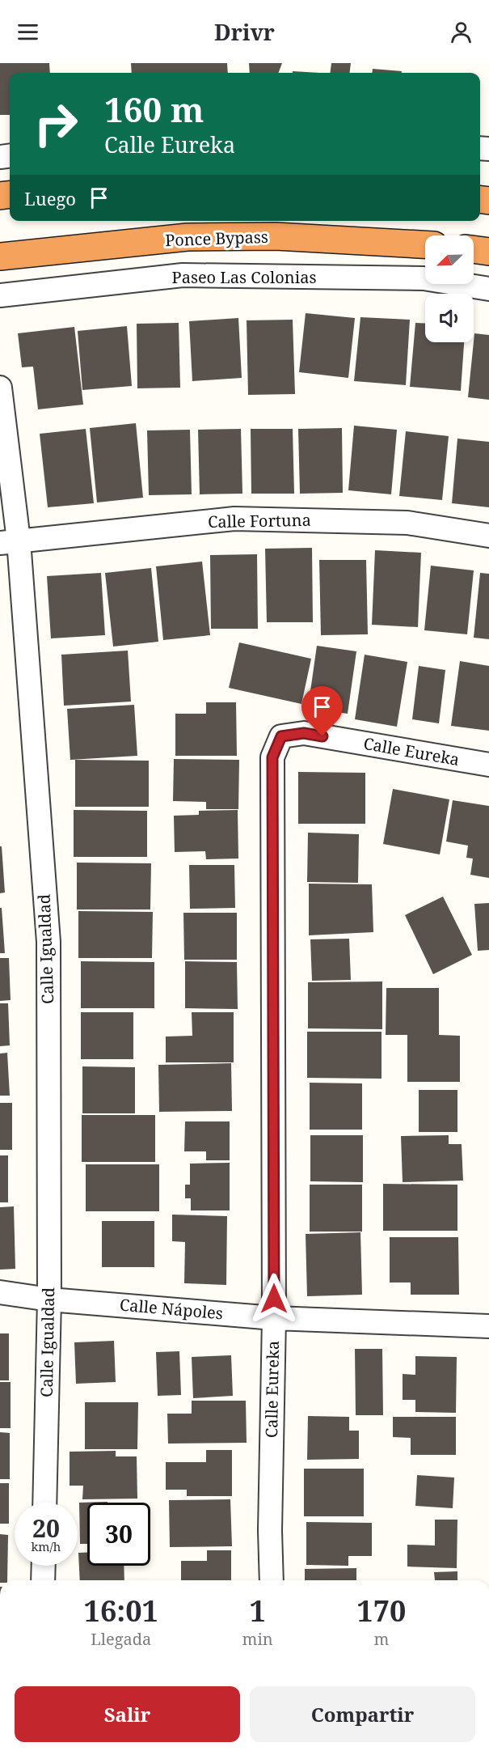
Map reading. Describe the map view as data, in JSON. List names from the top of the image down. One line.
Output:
{"streets":{"highway":["Ponce Bypass"],"street":["Paseo Las Colonias","Calle Fortuna","Calle Eureka","Calle Igualdad","Calle Nápoles"]},"crossings":[["Calle Fortuna","Calle Igualdad"],["Calle Eureka","Calle Nápoles"],["Calle Igualdad","Calle Nápoles"]],"north":"bottom left","page":{"header":"Drivr","turn":["160 m","Calle Eureka"],"then":"Luego","speed":"20 km/h","limit":"30","eta":["16:01","Llegada","1","min","170","m"],"buttons":["Salir","Compartir"]}}
